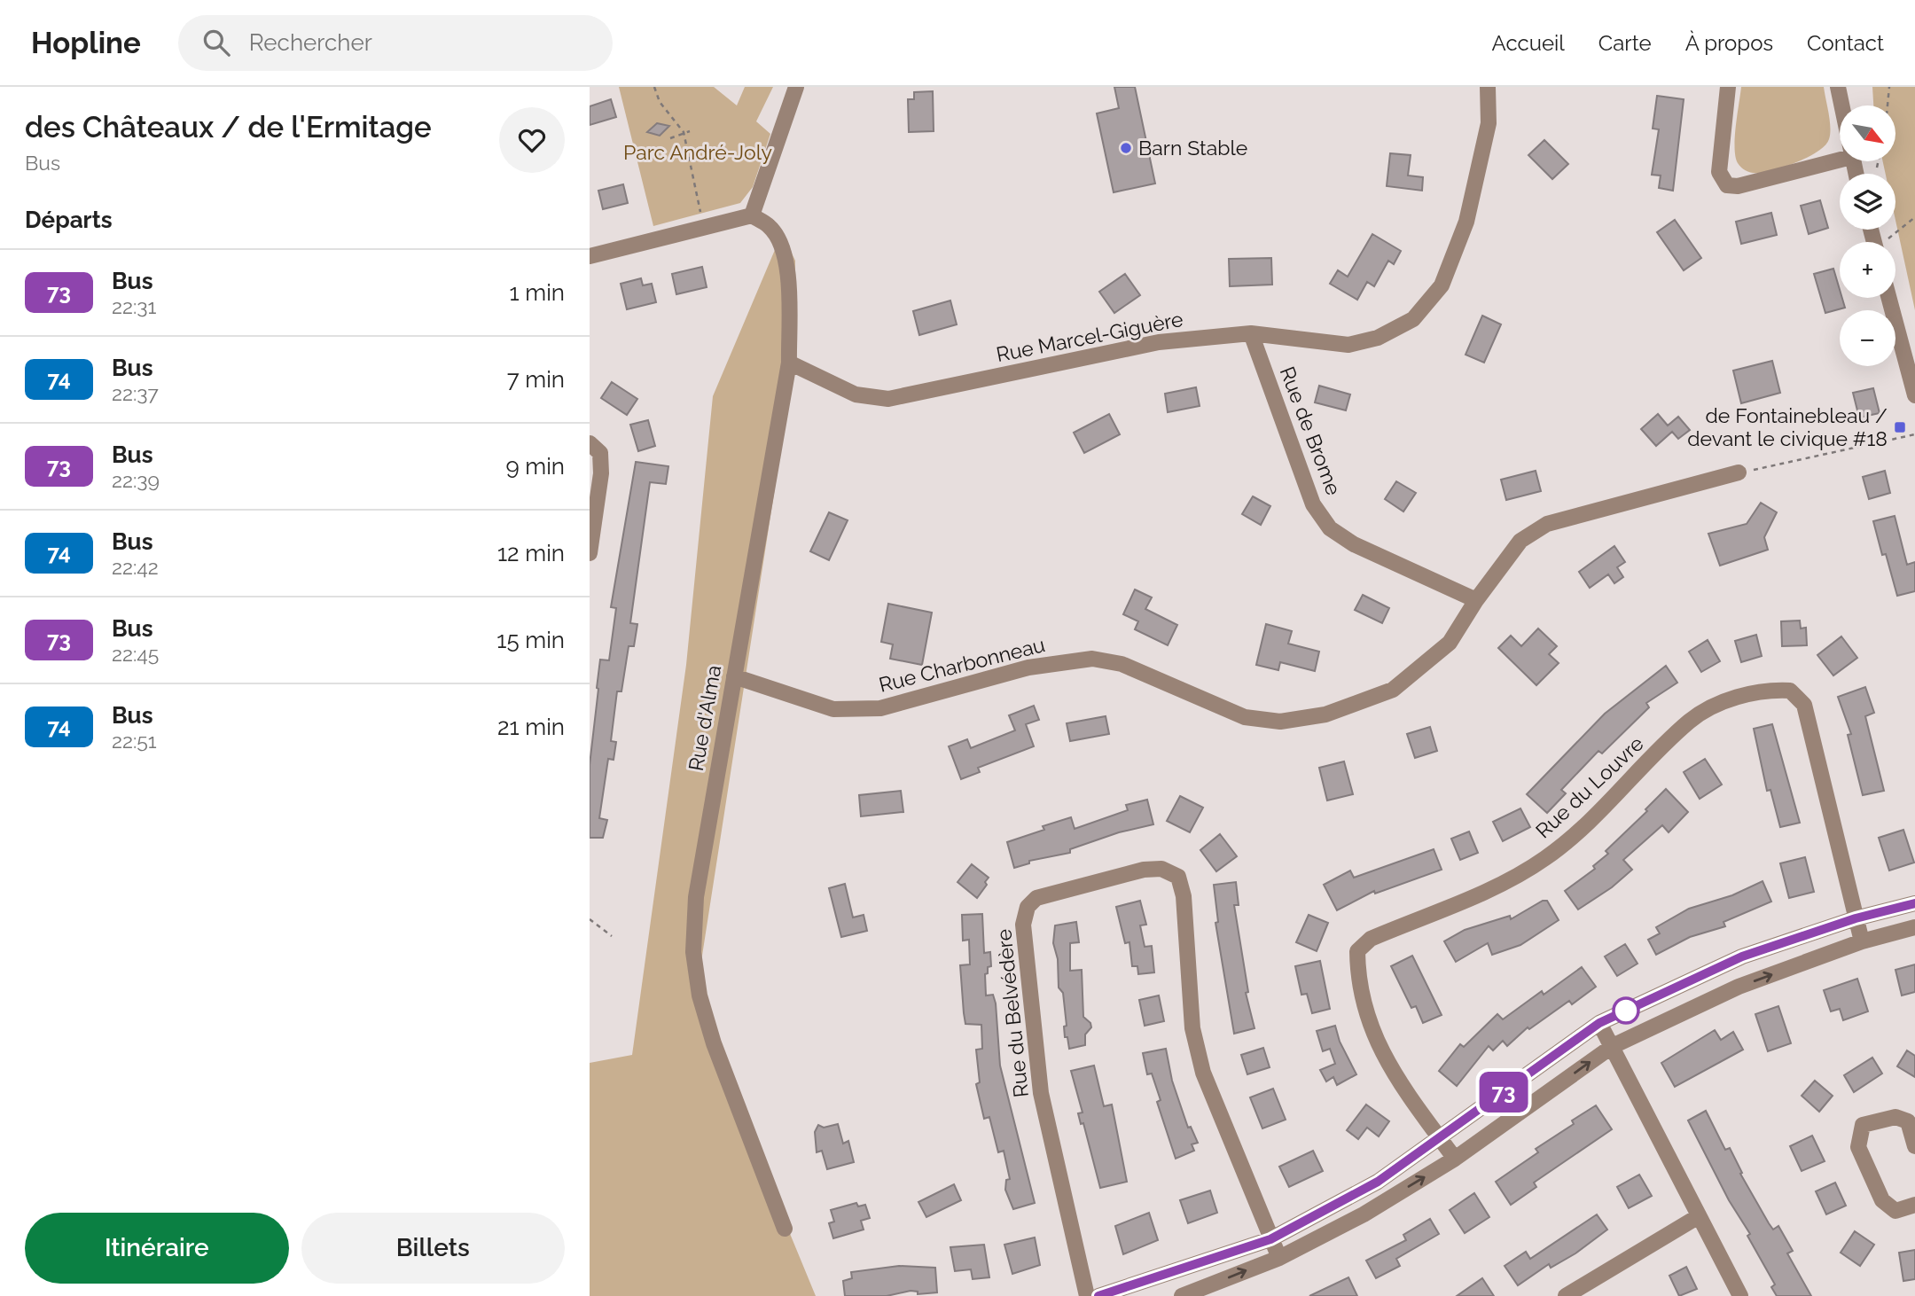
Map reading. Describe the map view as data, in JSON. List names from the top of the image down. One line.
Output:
{"streets":{"street":["Rue Marcel-Giguère","Rue de Brome","Rue Charbonneau","Rue d'Alma","Rue du Louvre","Rue du Belvédère"]},"crossings":[["Rue Marcel-Giguère","Rue de Brome"],["Rue Marcel-Giguère","Rue d'Alma"],["Rue de Brome","Rue Charbonneau"],["Rue Charbonneau","Rue d'Alma"]],"parks":["Parc André-Joly"],"places":{"other":["Barn Stable"],"transit":["de Fontainebleau / devant le civique #18"]},"lines":["bus line 73"],"north":"bottom right","page":{"header":"Hopline","search":"Rechercher","nav":["Accueil","Carte","À propos","Contact"],"heading":[["des Châteaux / de l'Ermitage","Bus"],"Départs"],"on_map":"73","map_buttons":["+","−"],"list":[{"mark":"73","name":"Bus","note":"22:31","value":"1 min"},{"mark":"74","name":"Bus","note":"22:37","value":"7 min"},{"mark":"73","name":"Bus","note":"22:39","value":"9 min"},{"mark":"74","name":"Bus","note":"22:42","value":"12 min"},{"mark":"73","name":"Bus","note":"22:45","value":"15 min"},{"mark":"74","name":"Bus","note":"22:51","value":"21 min"}],"buttons":["Itinéraire","Billets"]}}
